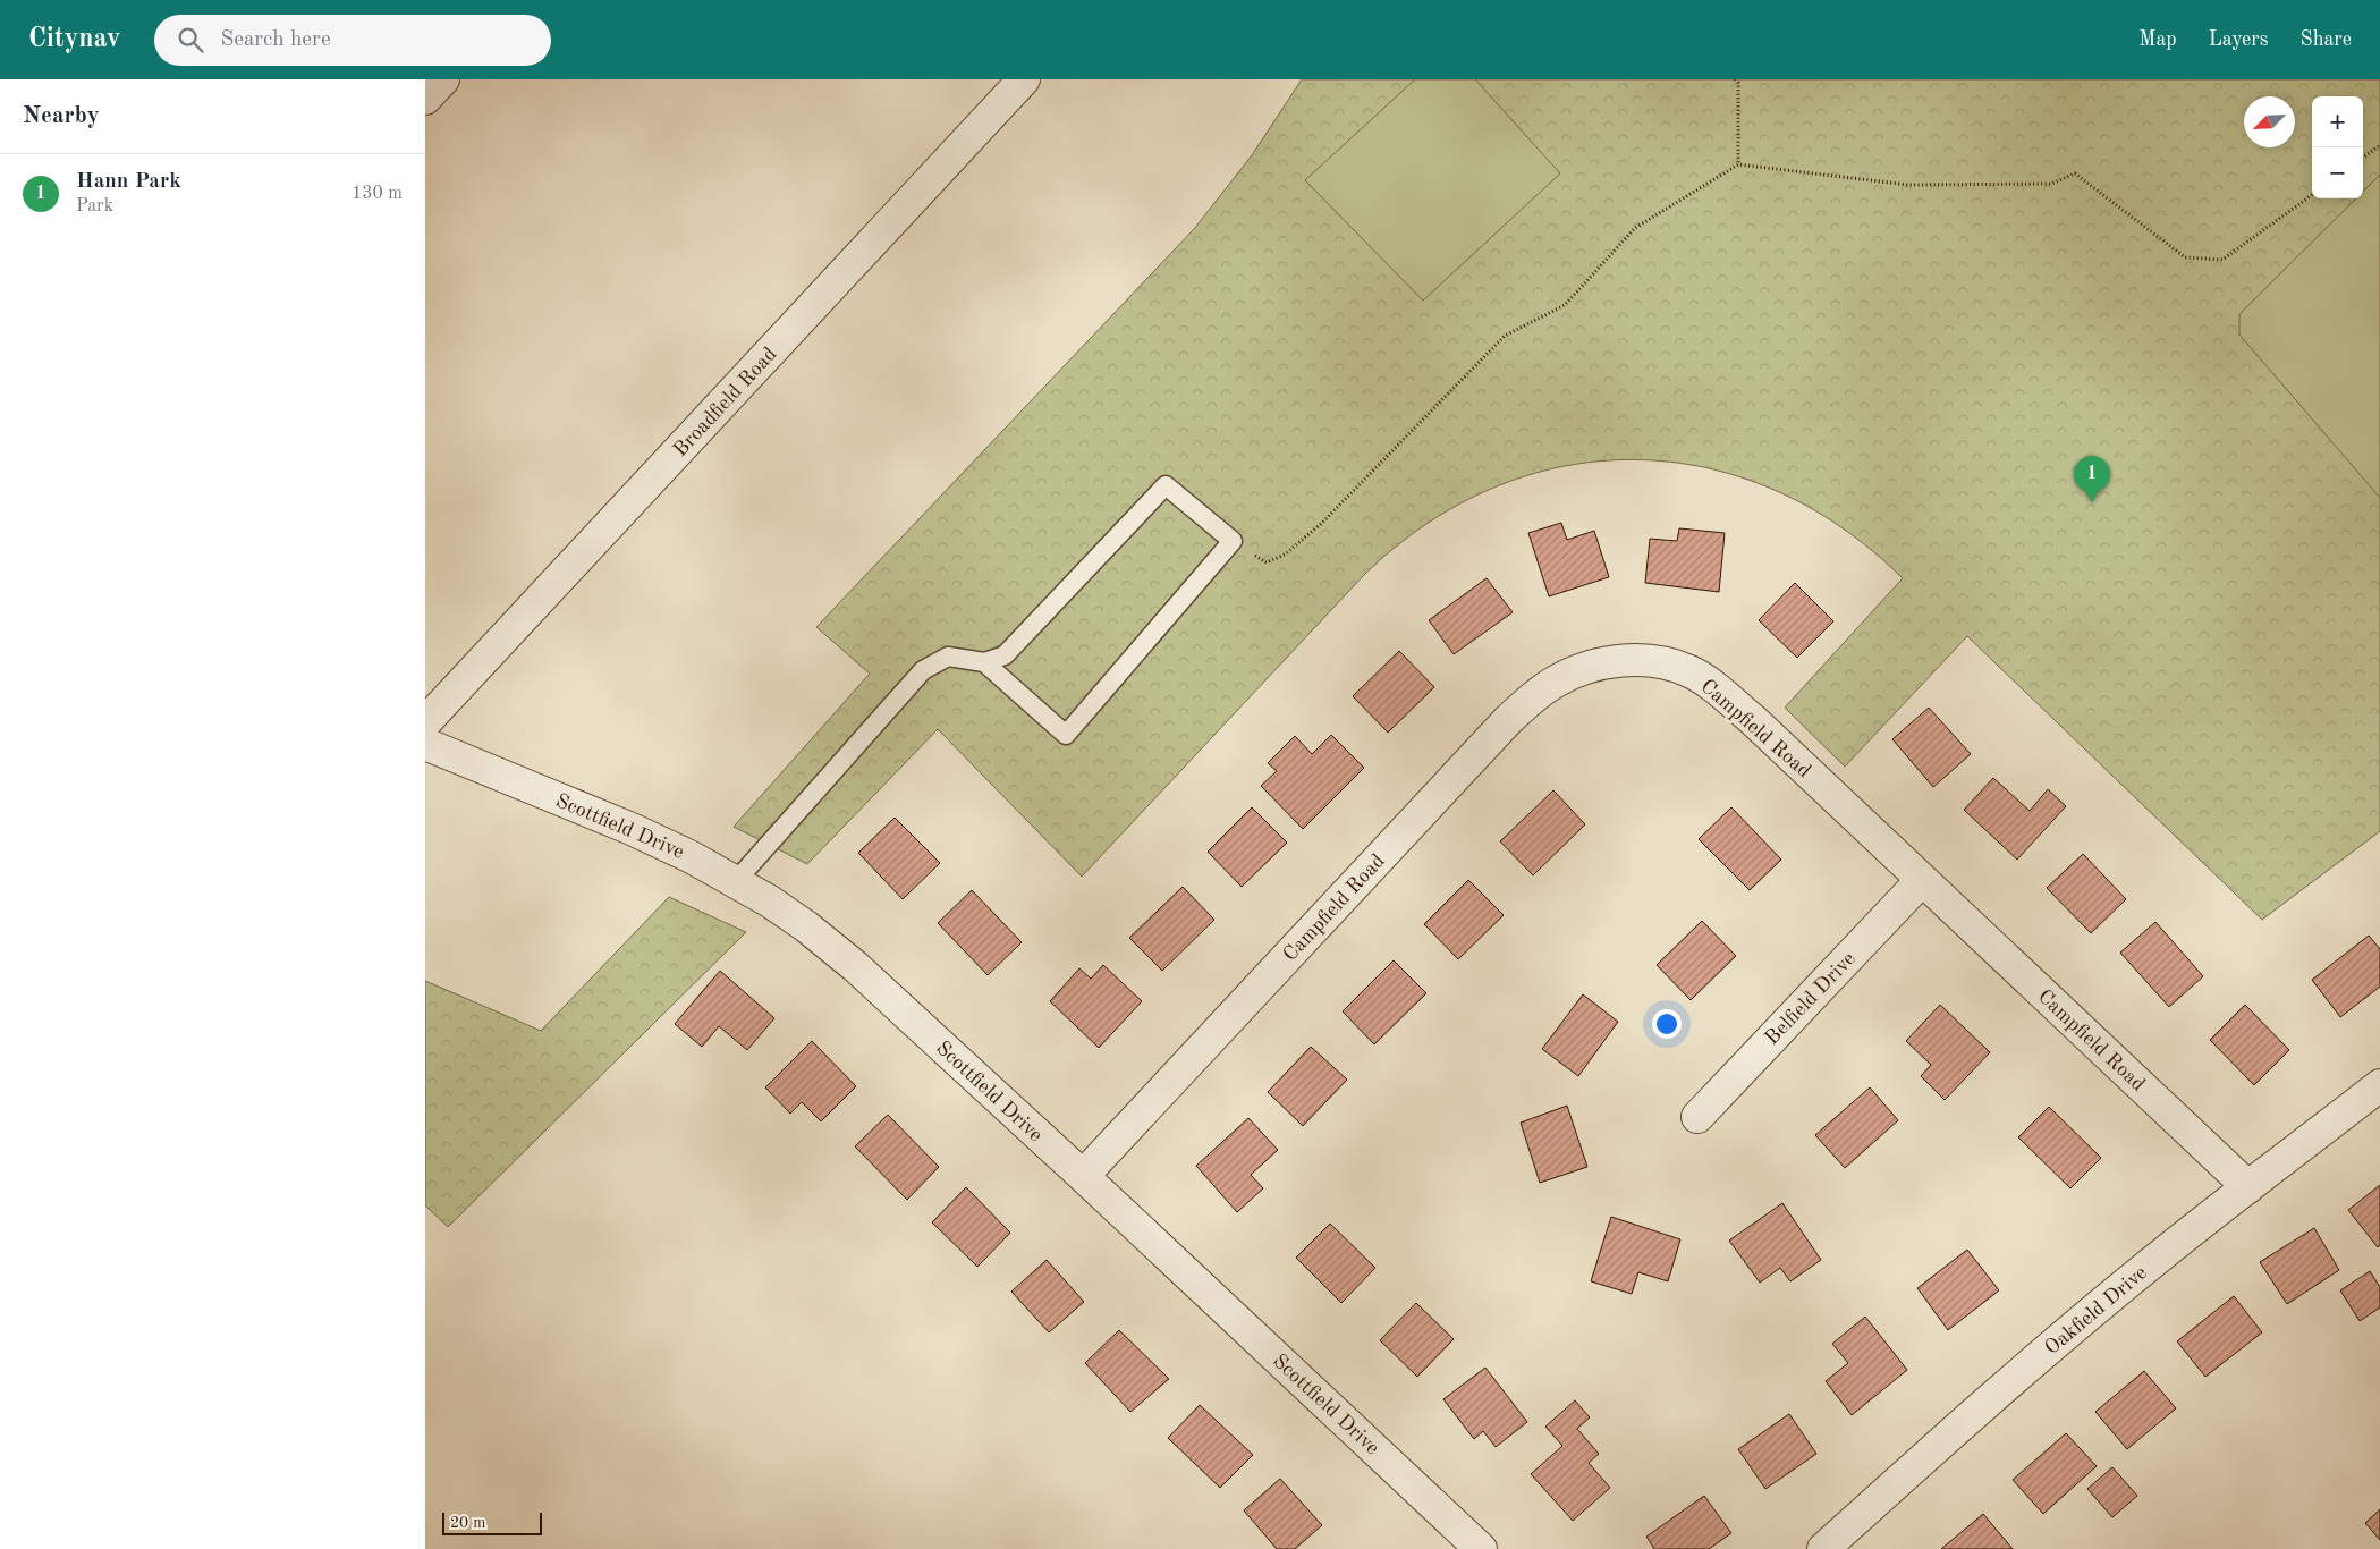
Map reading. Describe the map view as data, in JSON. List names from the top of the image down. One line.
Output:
{"streets":{"street":["Broadfield Road","Campfield Road","Scottfield Drive","Belfield Drive","Oakfield Drive"]},"crossings":[["Campfield Road","Scottfield Drive"],["Campfield Road","Belfield Drive"],["Campfield Road","Oakfield Drive"]],"scale_bar":"20 m","north":"bottom left","page":{"header":"Citynav","search":"Search here","nav":["Map","Layers","Share"],"heading":"Nearby","map_buttons":["+","−"],"list":[{"mark":"1","name":"Hann Park","note":"Park","value":"130 m"}],"pins":"1","scale":"20 m"}}
